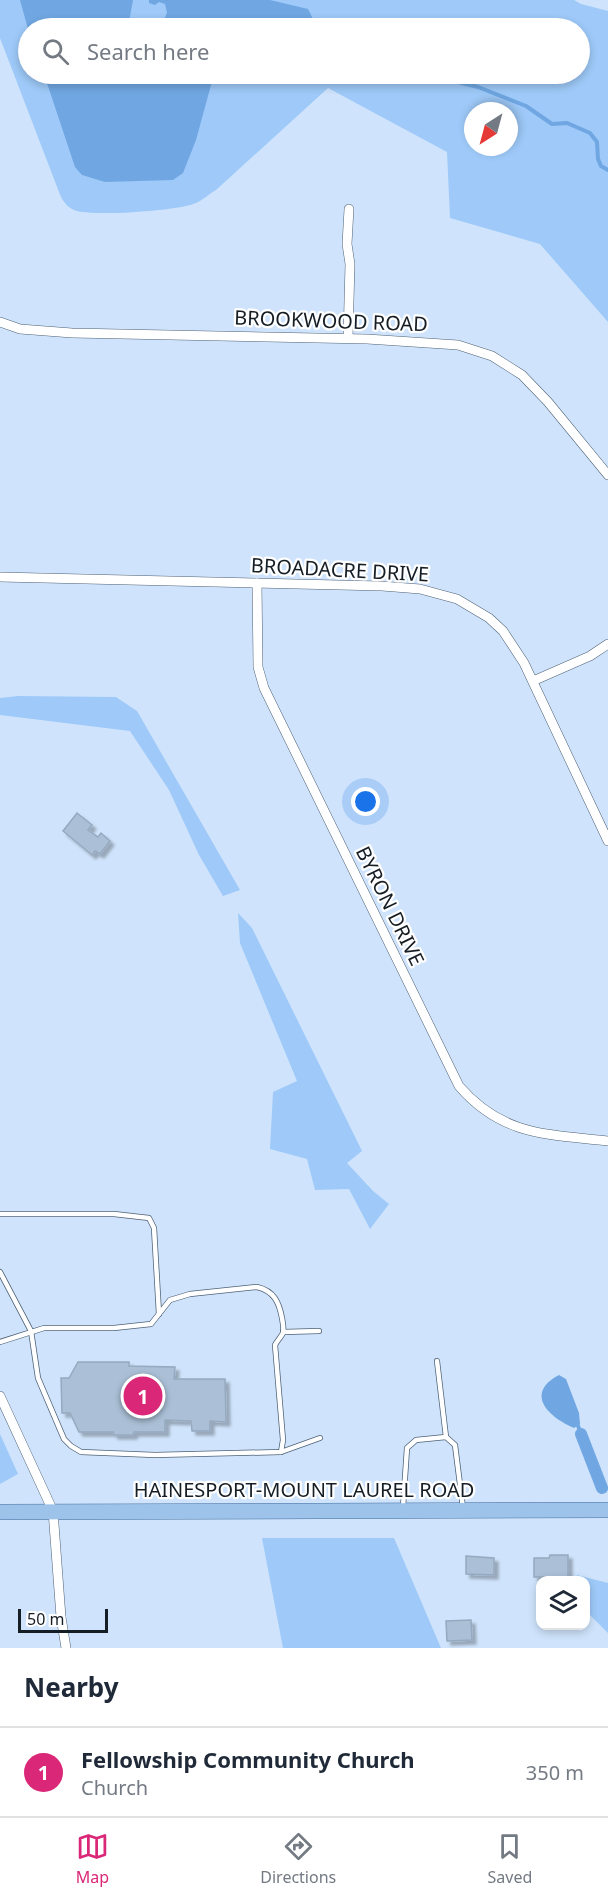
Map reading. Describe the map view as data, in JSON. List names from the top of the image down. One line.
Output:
{"streets":{"main road":["HAINESPORT-MOUNT LAUREL ROAD"],"street":["BROOKWOOD ROAD","BROADACRE DRIVE","BYRON DRIVE"]},"crossings":[["BROADACRE DRIVE","BYRON DRIVE"]],"scale_bar":"50 m","north":"bottom left","page":{"search":"Search here","pins":"1","scale":"50 m","heading":"Nearby","list":[{"mark":"1","name":"Fellowship Community Church","note":"Church","value":"350 m"}],"nav":["Map","Directions","Saved"]}}
